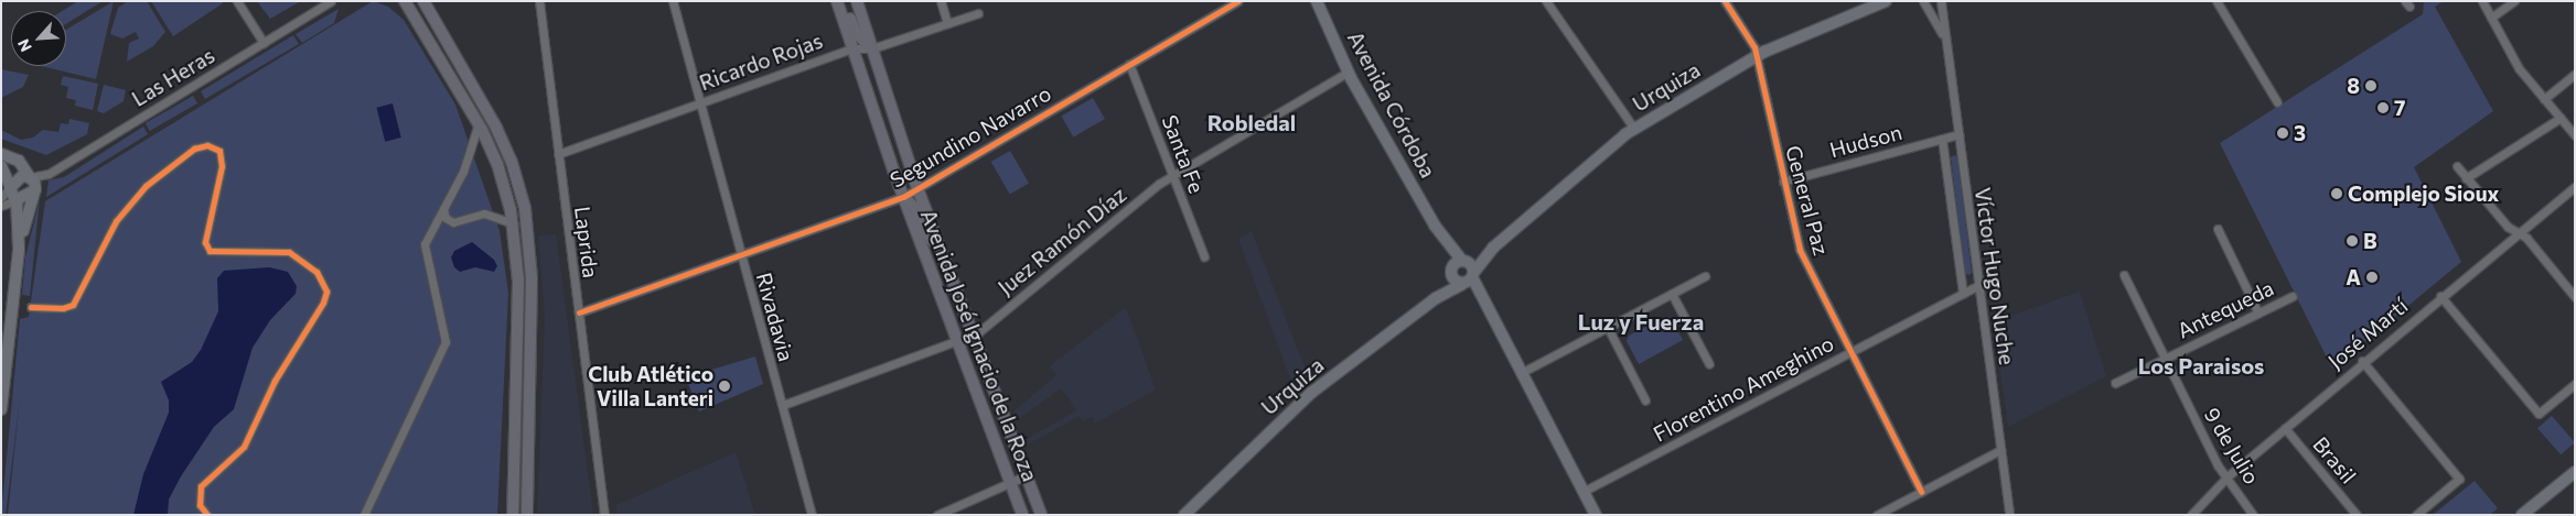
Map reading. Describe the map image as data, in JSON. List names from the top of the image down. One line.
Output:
{"streets":{"main road":["Avenida José Ignacio de la Roza"],"street":["Ricardo Rojas","Las Heras","Urquiza","Avenida Córdoba","Segundino Navarro","Hudson","Santa Fe","General Paz","Juez Ramón Díaz","Laprida","Víctor Hugo Nuche","Antequeda","Rivadavia","José Martí","Florentino Ameghino","9 de Julio","Brasil"]},"crossings":[["Ricardo Rojas","Laprida"],["Ricardo Rojas","Rivadavia"],["Ricardo Rojas","Avenida José Ignacio de la Roza"],["Urquiza","Avenida Córdoba"],["Urquiza","General Paz"],["Avenida Córdoba","Juez Ramón Díaz"],["Segundino Navarro","Santa Fe"],["Segundino Navarro","Laprida"],["Segundino Navarro","Rivadavia"],["Segundino Navarro","Avenida José Ignacio de la Roza"],["Hudson","General Paz"],["Hudson","Víctor Hugo Nuche"],["Santa Fe","Juez Ramón Díaz"],["General Paz","Florentino Ameghino"],["Juez Ramón Díaz","Rivadavia"],["Juez Ramón Díaz","Avenida José Ignacio de la Roza"],["Víctor Hugo Nuche","Florentino Ameghino"],["Antequeda","9 de Julio"],["José Martí","9 de Julio"],["José Martí","Brasil"]],"districts":["Robledal","Luz y Fuerza","Los Paraisos"],"places":["8","7","3","Complejo Sioux","B","A","Club Atlético Villa Lanteri"],"north":"bottom left"}
